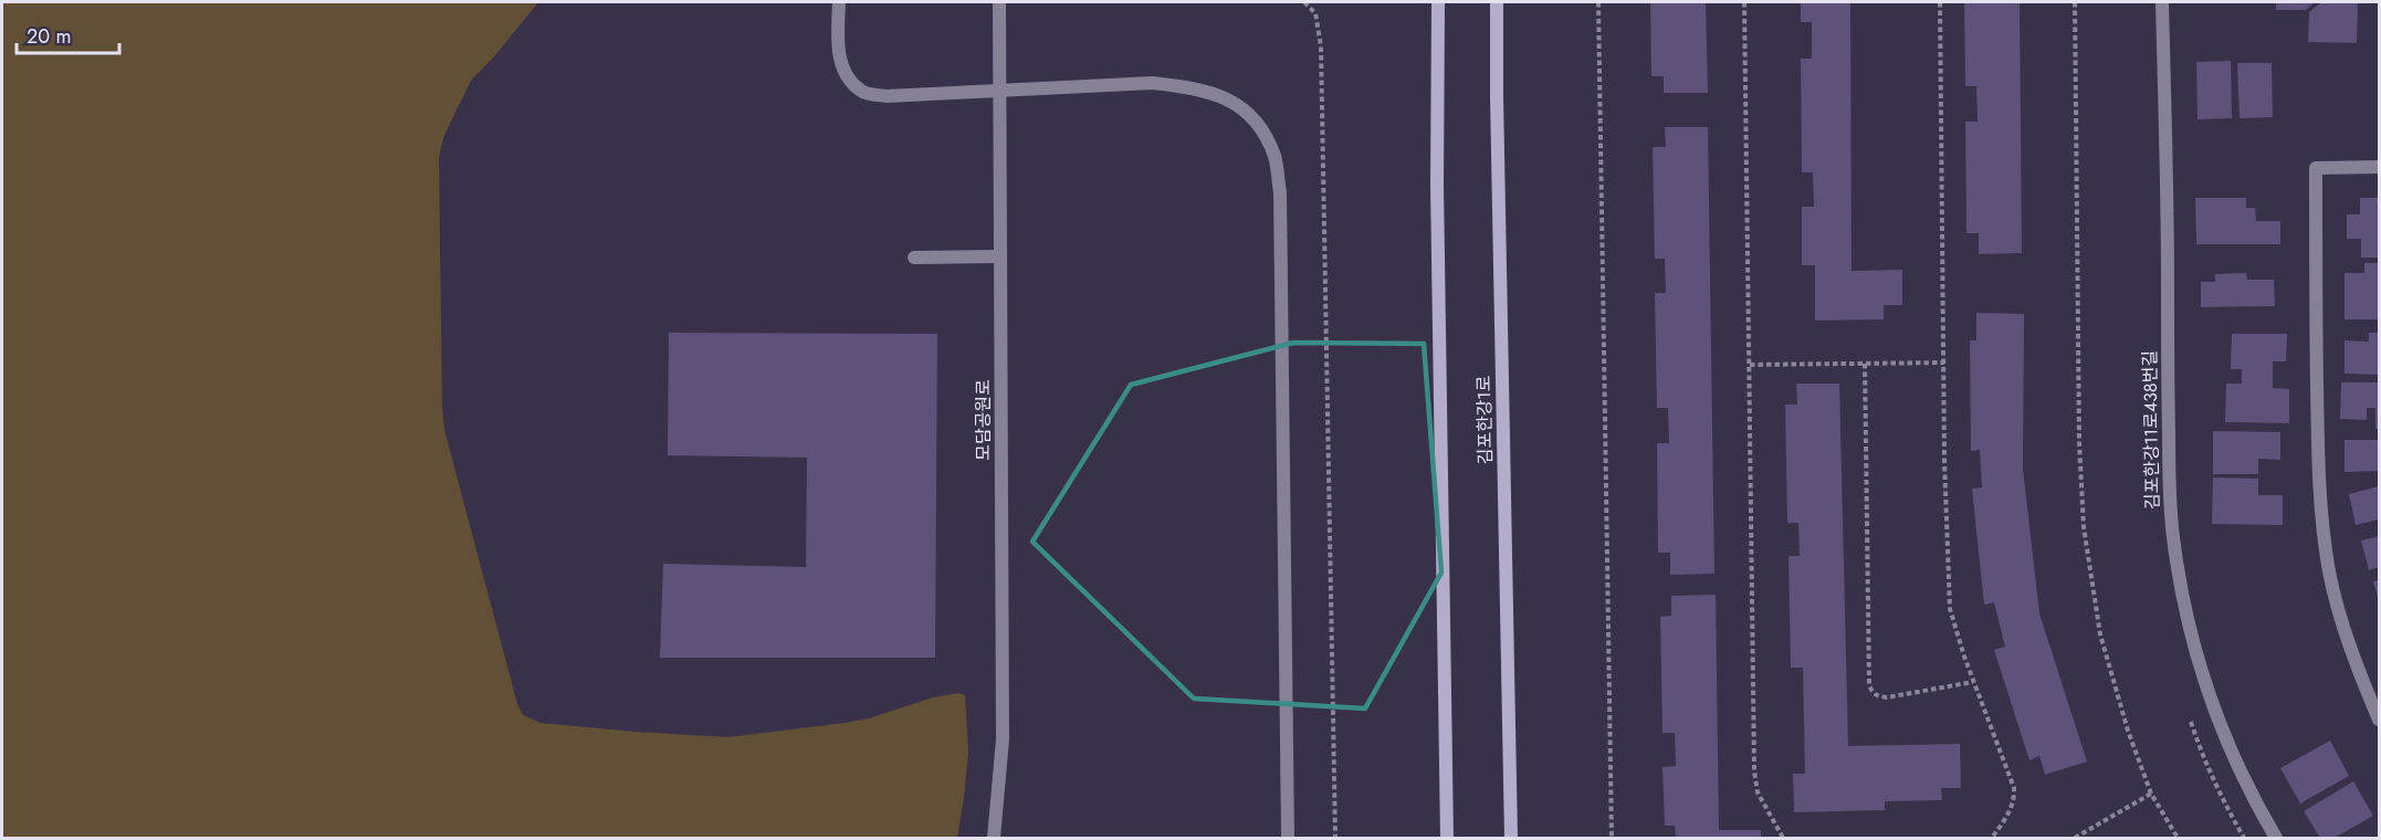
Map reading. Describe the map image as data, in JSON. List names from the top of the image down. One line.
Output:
{"streets":{"street":["모담공원로","김포한강1로","김포한강11로438번길"]},"scale_bar":"20 m"}
